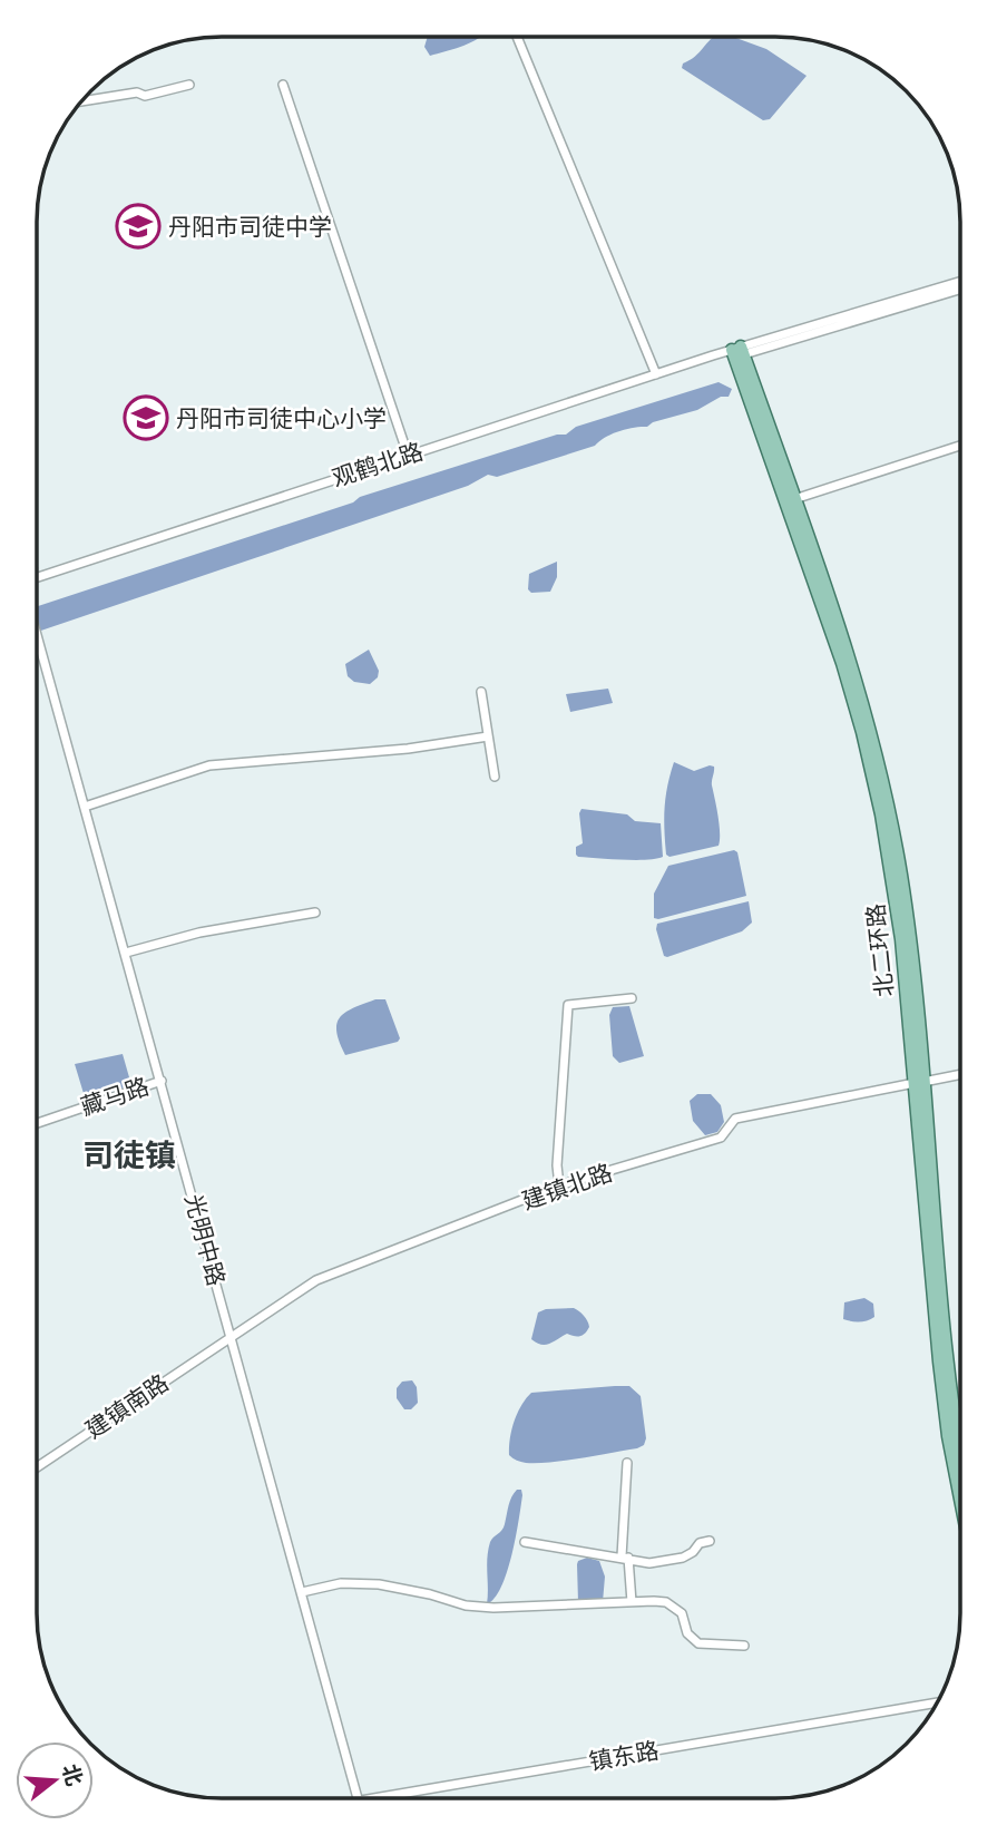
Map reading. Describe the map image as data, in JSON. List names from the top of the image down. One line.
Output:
{"streets":{"main road":["北二环路"],"street":["观鹤北路","藏马路","建镇北路","光明中路","建镇南路","镇东路"]},"crossings":[["观鹤北路","北二环路"],["北二环路","建镇北路"],["藏马路","光明中路"],["建镇北路","光明中路"],["建镇北路","建镇南路"],["光明中路","建镇南路"]],"districts":["司徒镇"],"places":{"school or university":["丹阳市司徒中学","丹阳市司徒中心小学"]},"north":"right"}
